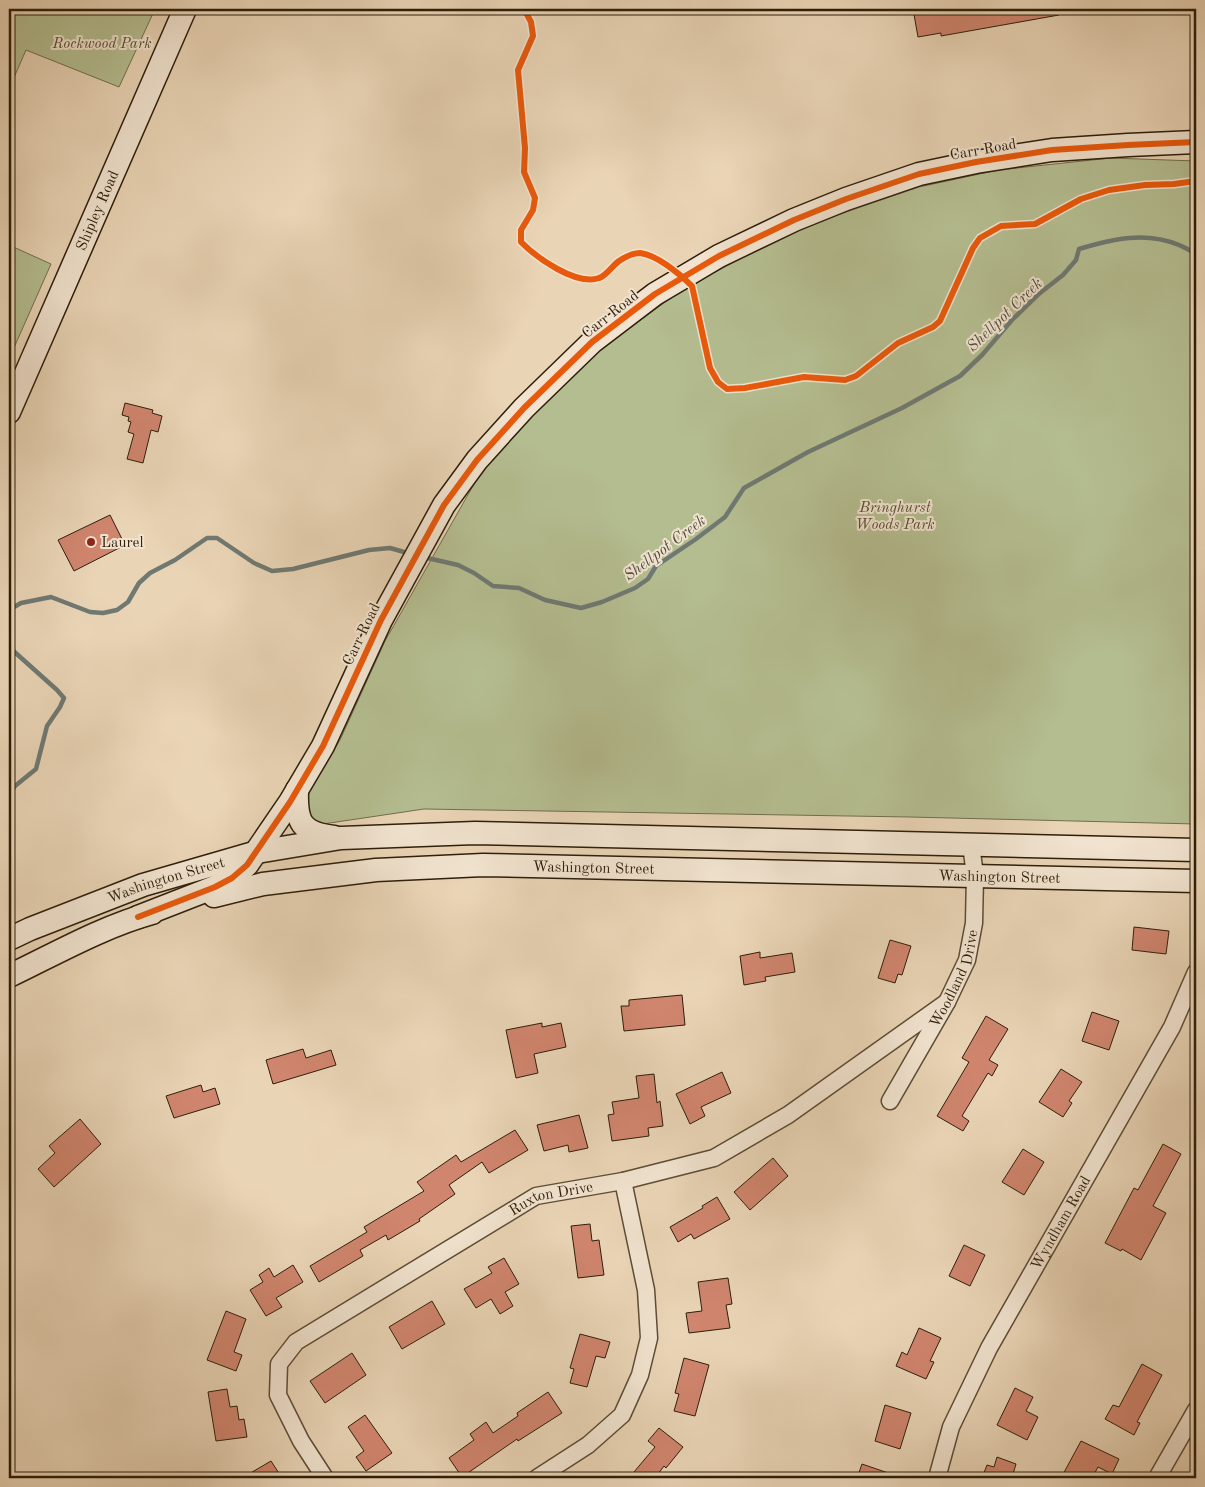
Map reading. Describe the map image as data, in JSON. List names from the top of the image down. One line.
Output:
{"streets":{"main road":["Carr Road","Shipley Road","Washington Street"],"street":["Woodland Drive","Ruxton Drive","Wyndham Road"]},"crossings":[["Carr Road","Washington Street"],["Washington Street","Woodland Drive"],["Woodland Drive","Ruxton Drive"]],"water":["Shellpot Creek"],"parks":["Rockwood Park","Bringhurst Woods Park"],"places":["Laurel"]}
